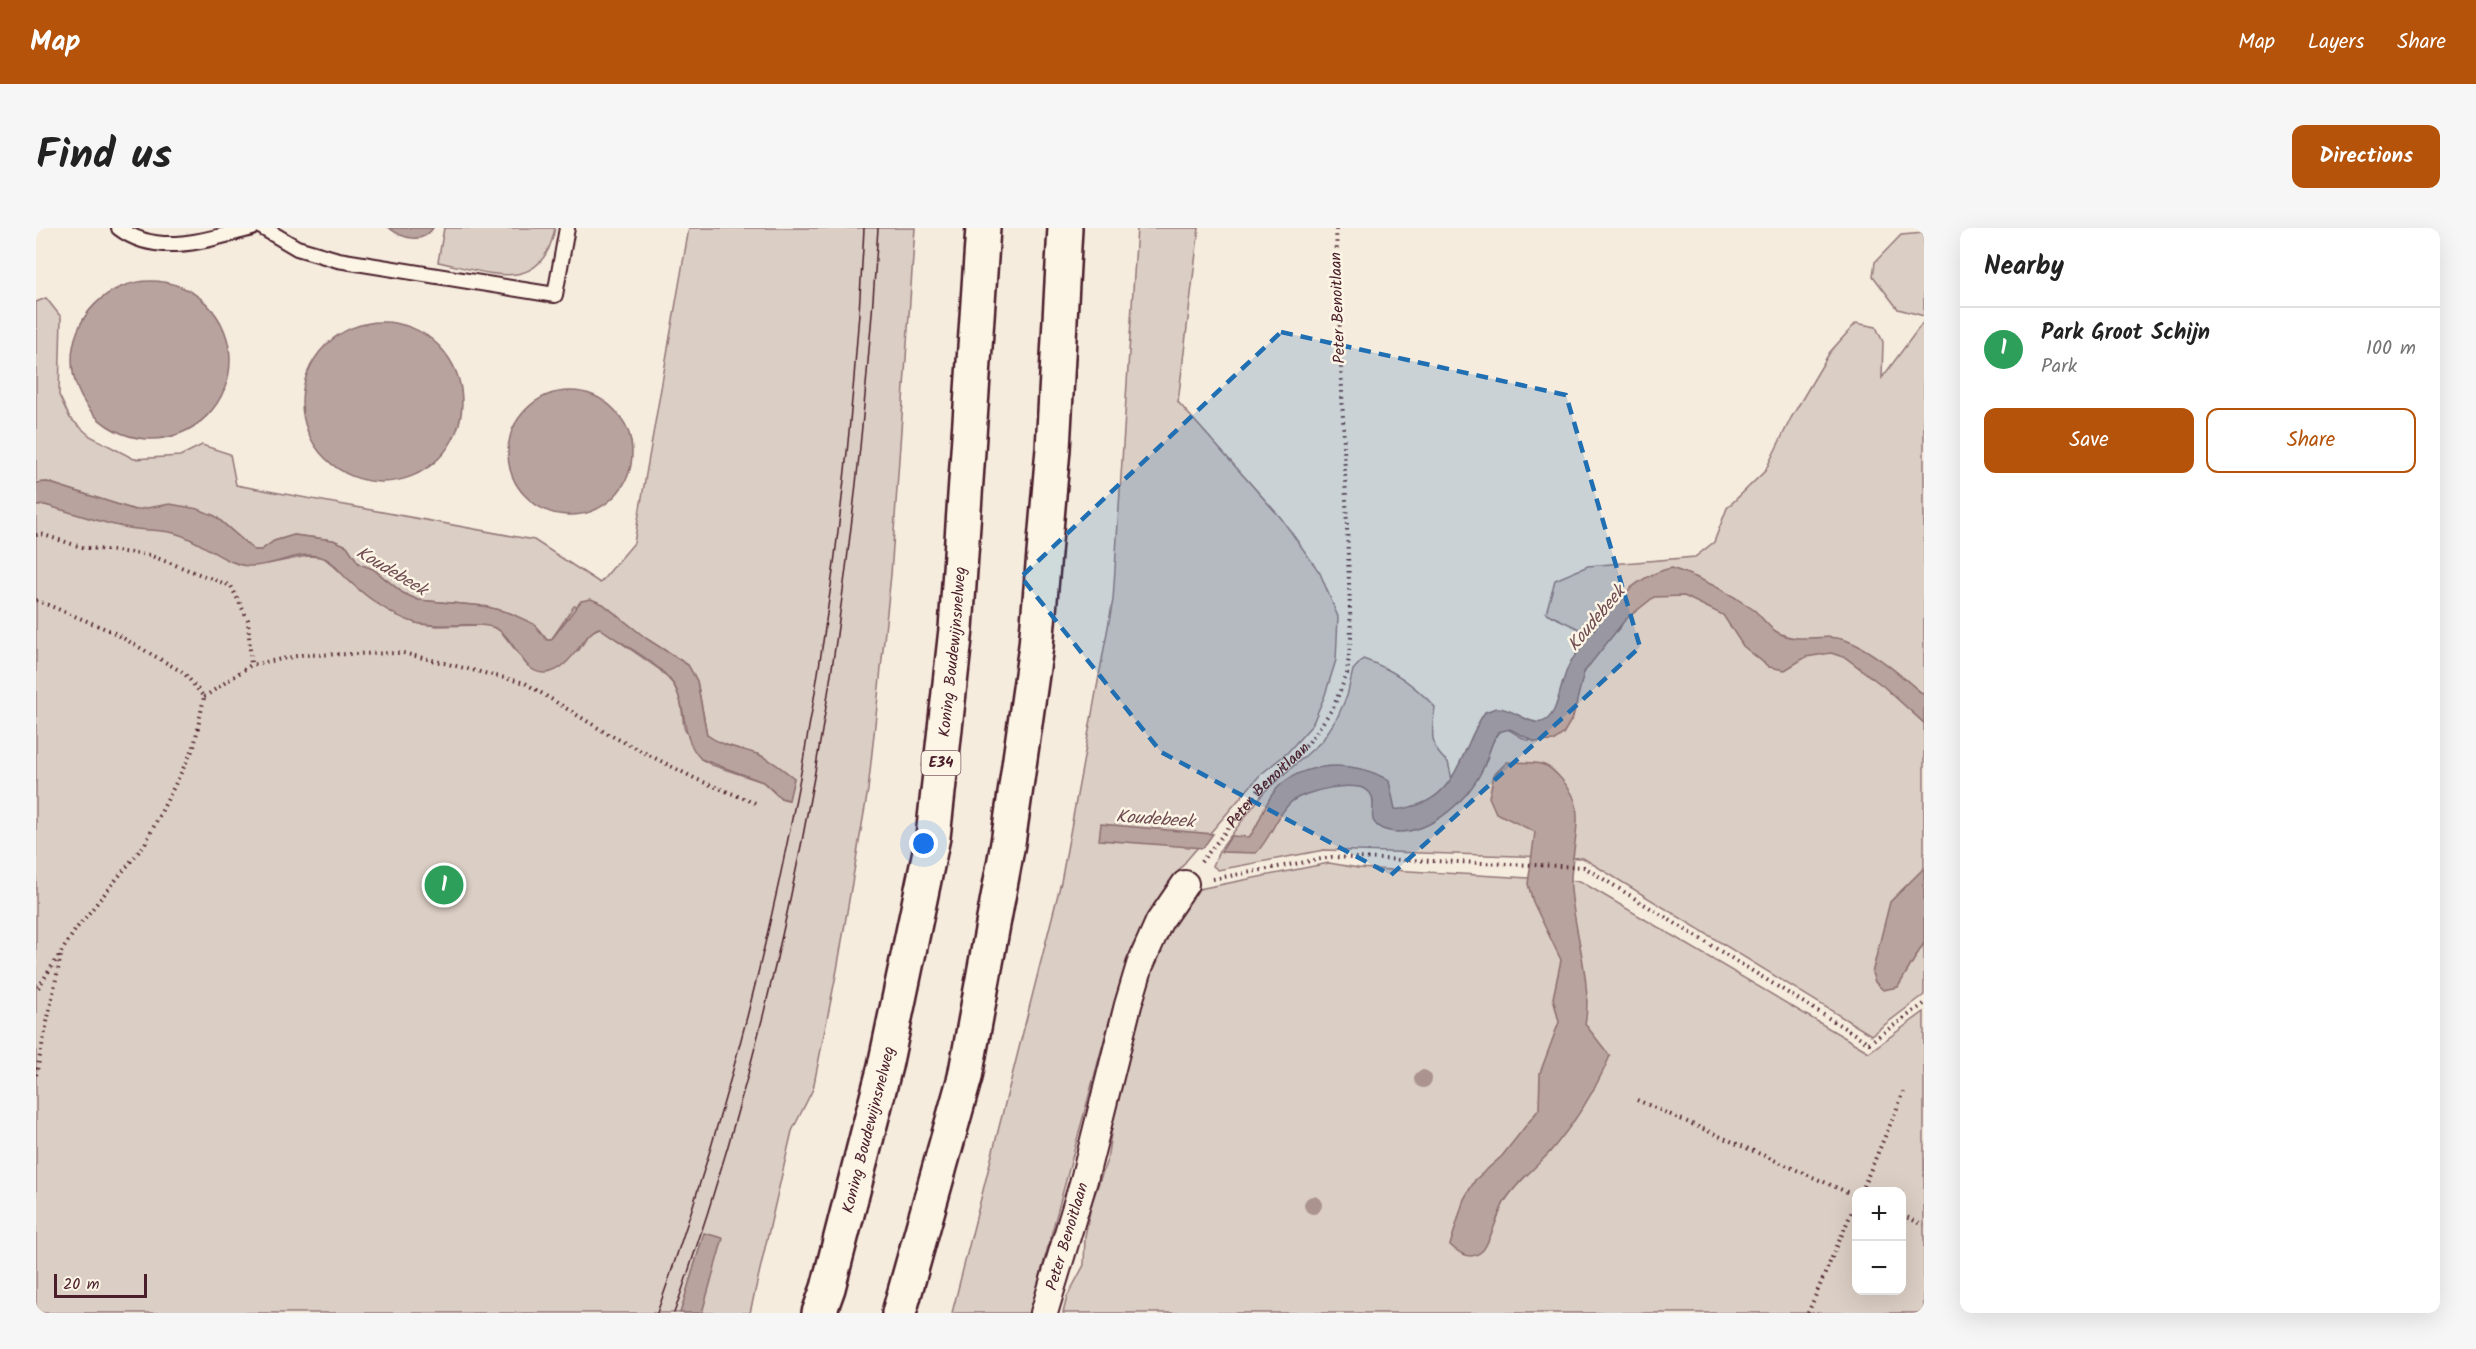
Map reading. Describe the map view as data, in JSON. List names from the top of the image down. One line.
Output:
{"streets":{"highway":["Koning Boudewijnsnelweg","E34"],"street":["Peter Benoitlaan"]},"water":["Koudebeek"],"scale_bar":"20 m","page":{"header":"Map","nav":["Map","Layers","Share"],"title":"Find us","buttons":["Directions",["Save","Share"]],"heading":"Nearby","list":[{"mark":"1","name":"Park Groot Schijn","note":"Park","value":"100 m"}],"pins":"1","map_buttons":["+","−"],"scale":"20 m"}}
